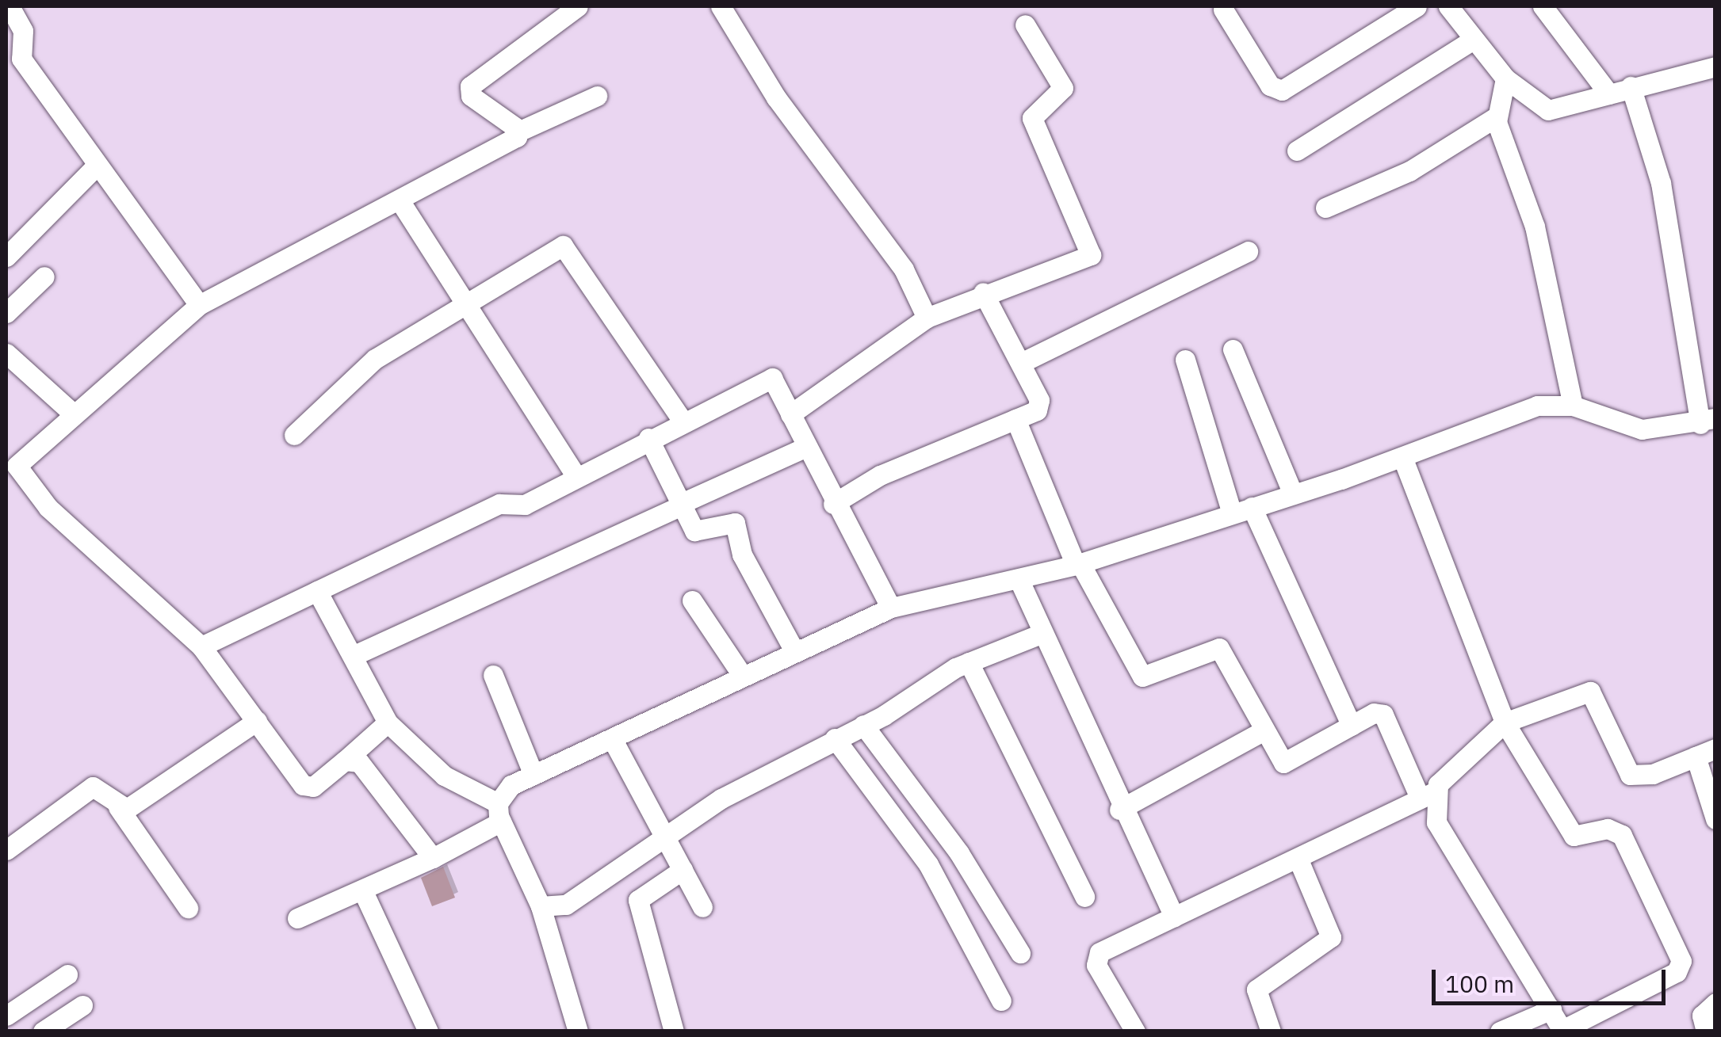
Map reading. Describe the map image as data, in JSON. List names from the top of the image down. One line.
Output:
{"scale_bar":"100 m"}
